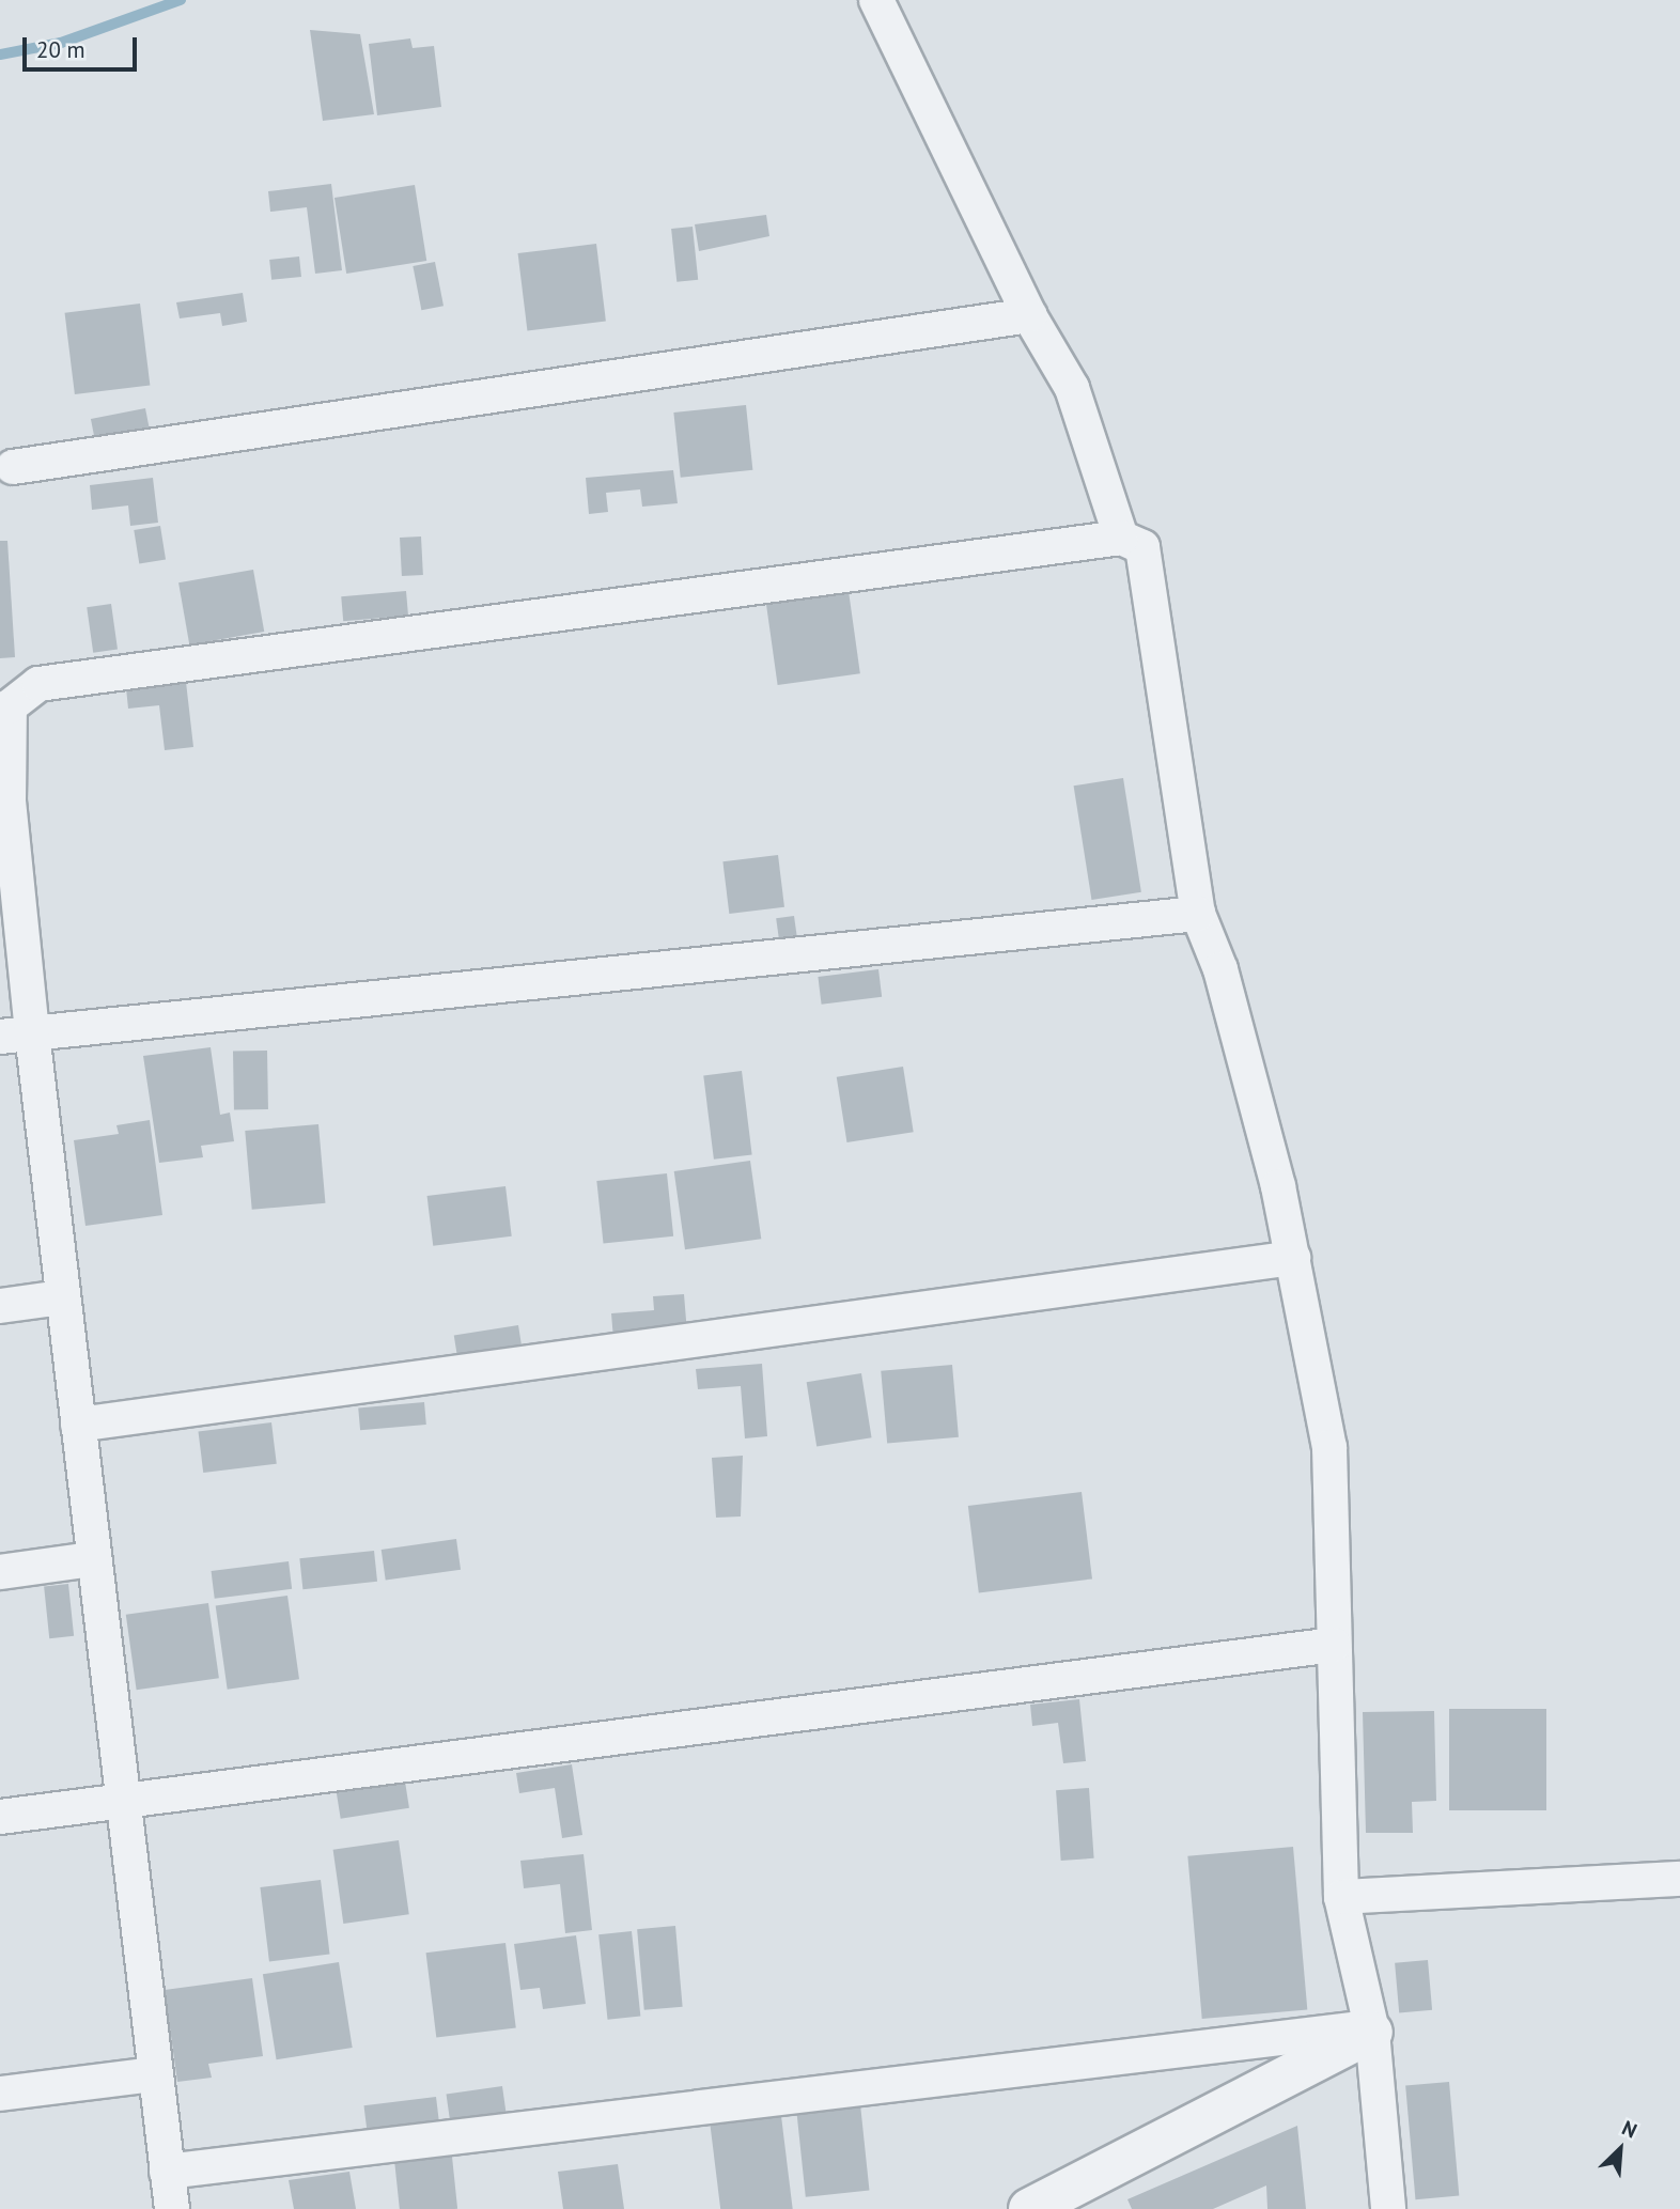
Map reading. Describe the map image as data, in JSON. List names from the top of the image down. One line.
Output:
{"scale_bar":"20 m","north":"top right"}
